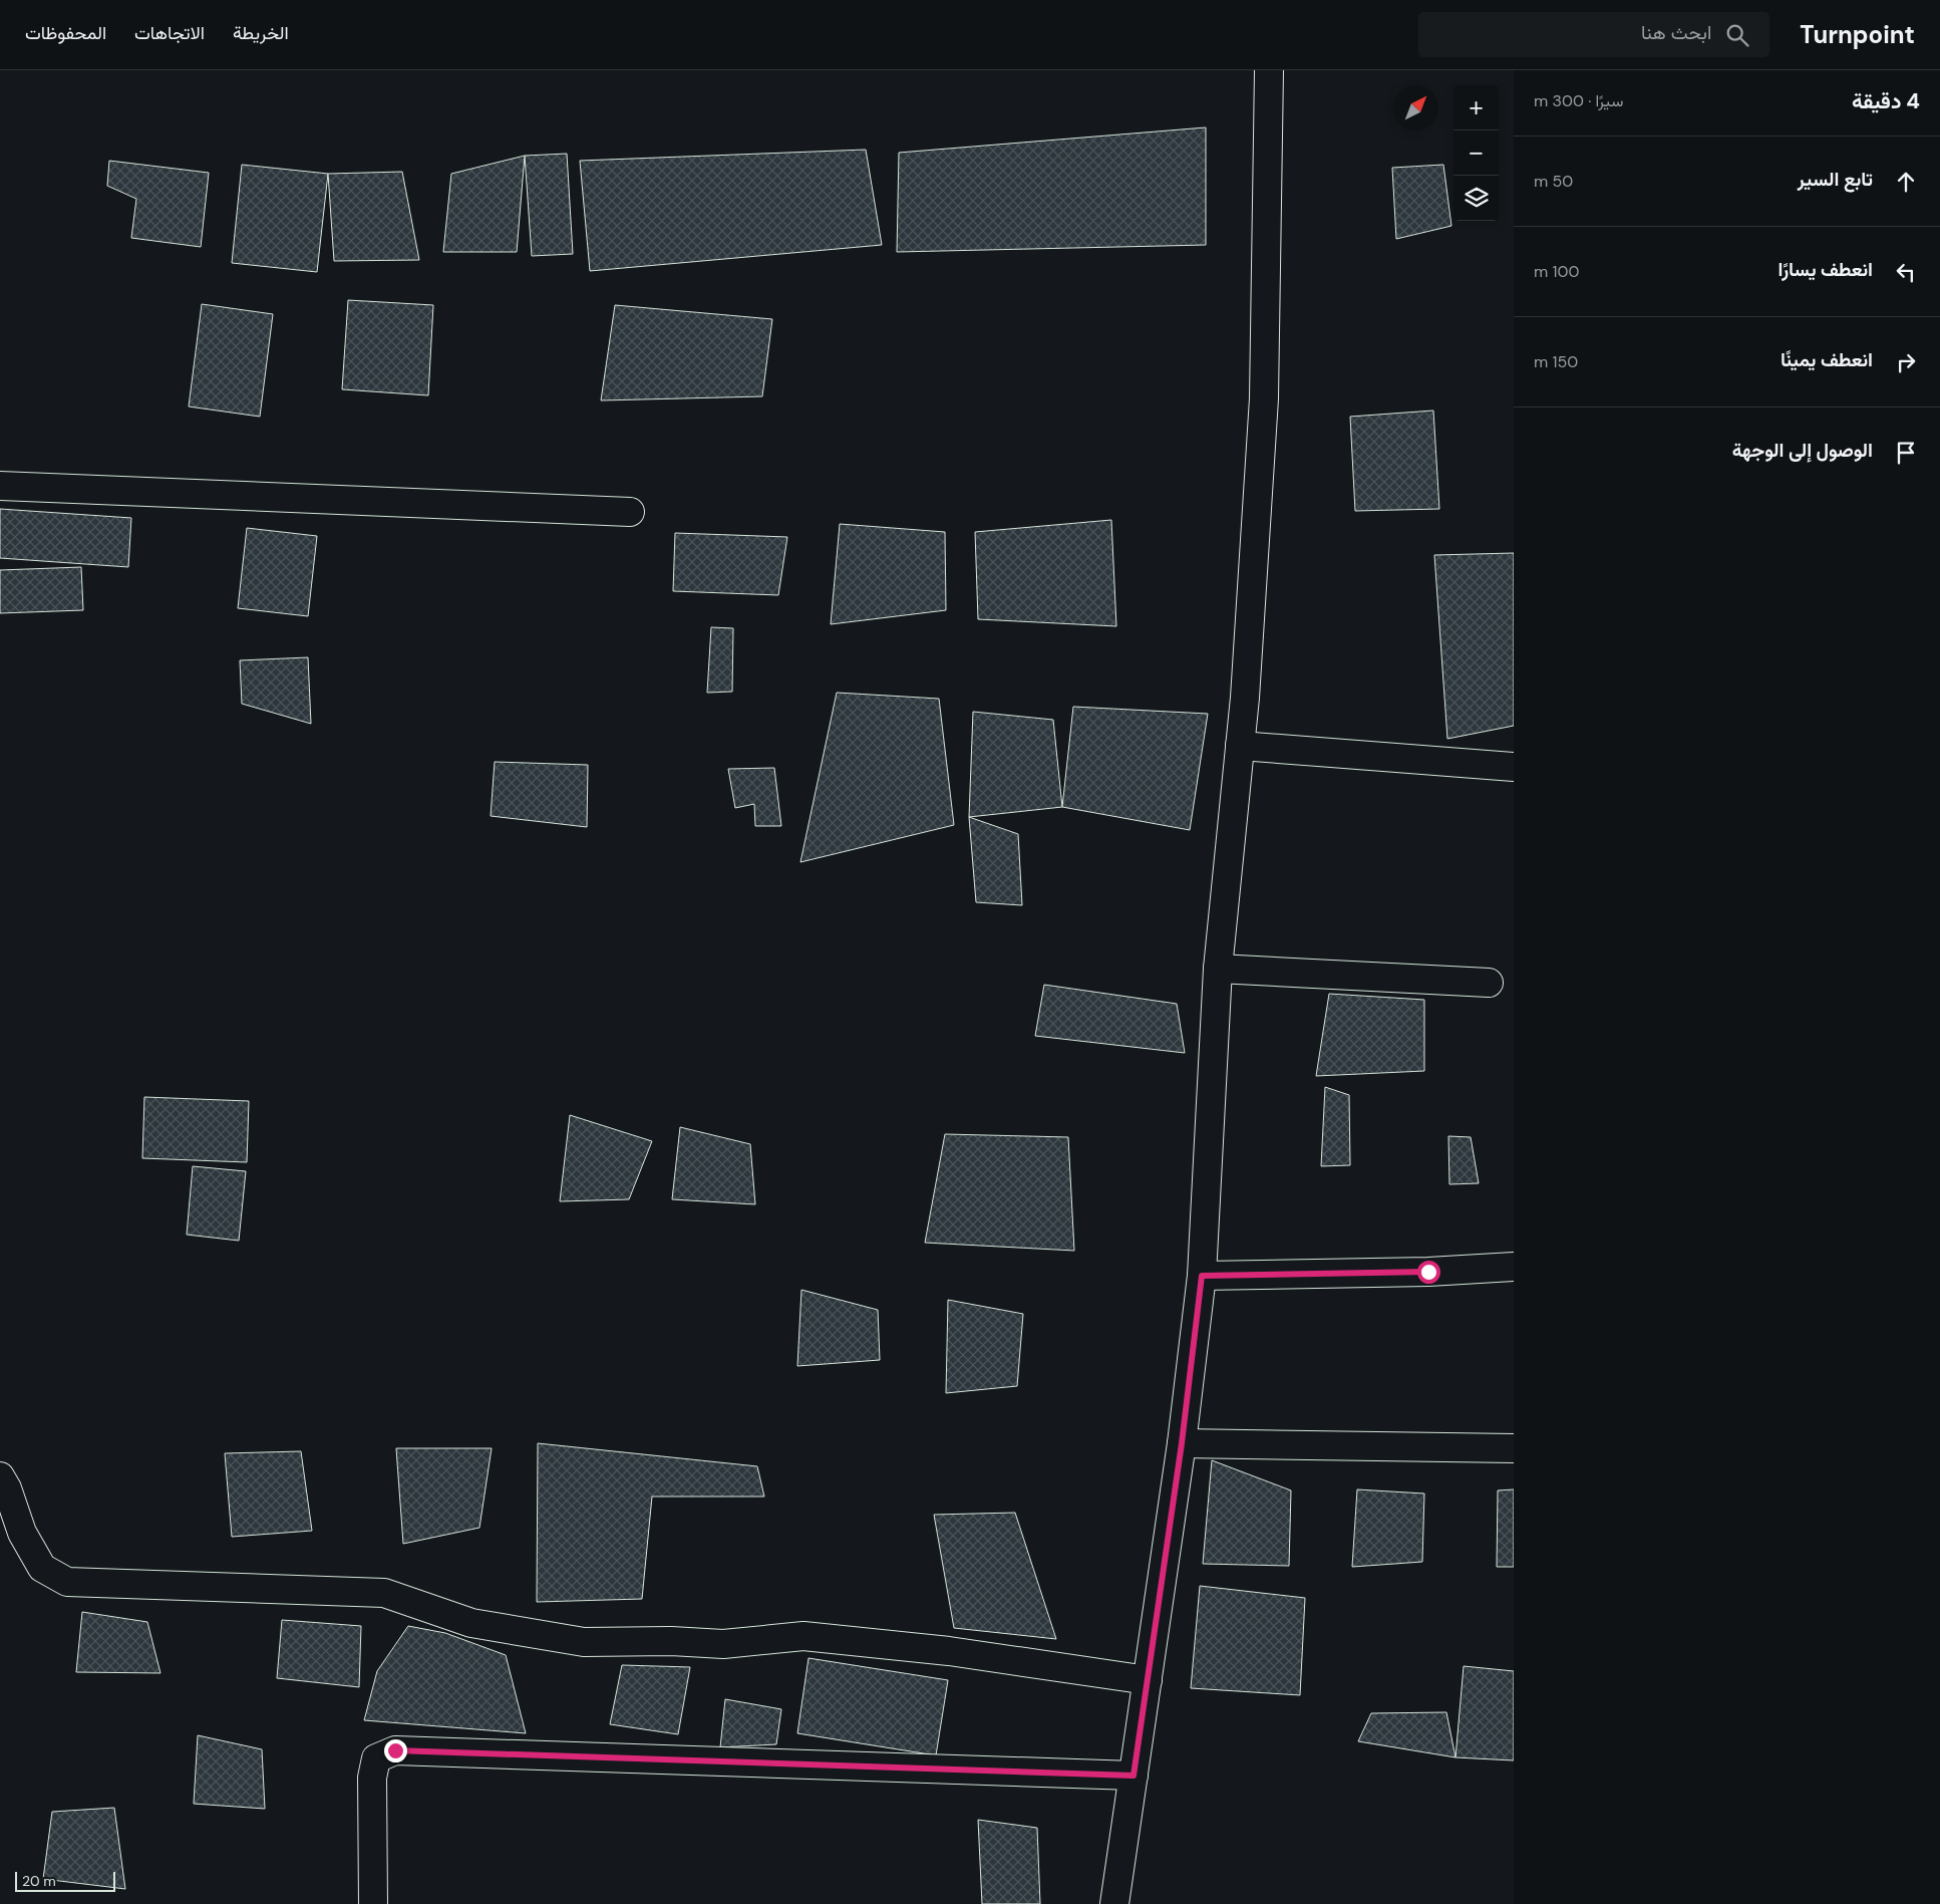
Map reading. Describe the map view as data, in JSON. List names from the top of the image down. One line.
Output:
{"scale_bar":"20 m","north":"top right","page":{"header":"Turnpoint","search":"ابحث هنا","nav":["الخريطة","الاتجاهات","المحفوظات"],"heading":["4 دقيقة","سيرًا · 300 m"],"map_buttons":["+","−"],"list":[["تابع السير","50 m"],["انعطف يسارًا","100 m"],["انعطف يمينًا","150 m"],"الوصول إلى الوجهة"],"scale":"20 m"}}
